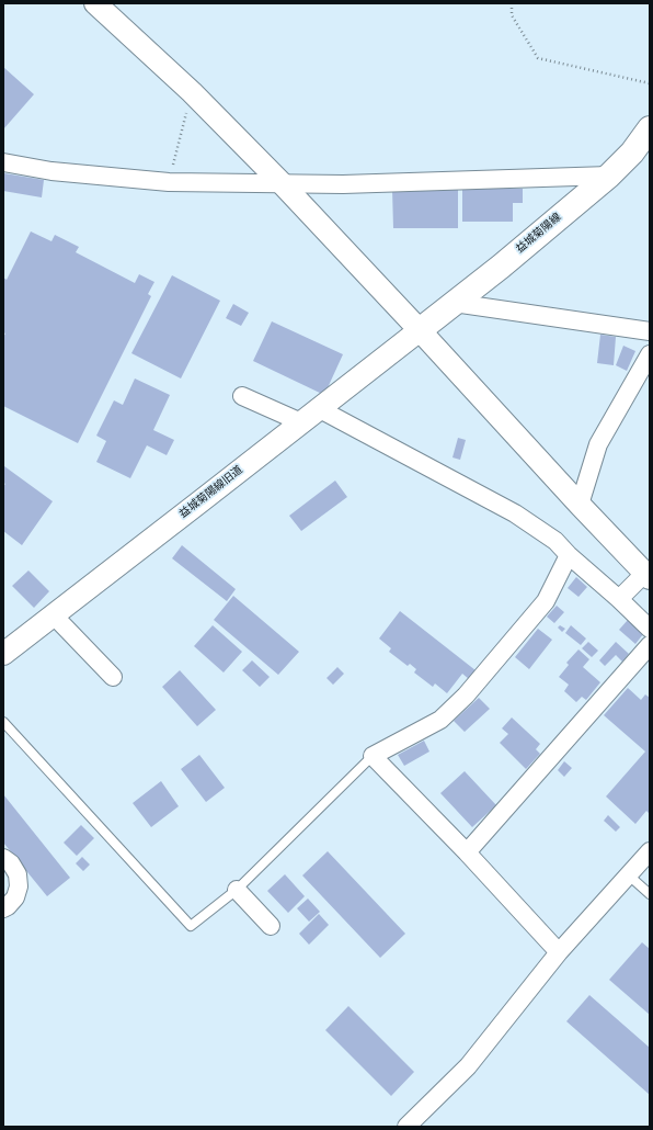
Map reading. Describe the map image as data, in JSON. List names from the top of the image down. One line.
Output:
{"streets":{"main road":["益城菊陽線"],"street":["益城菊陽線旧道"]},"crossings":[["益城菊陽線","益城菊陽線旧道"]]}
